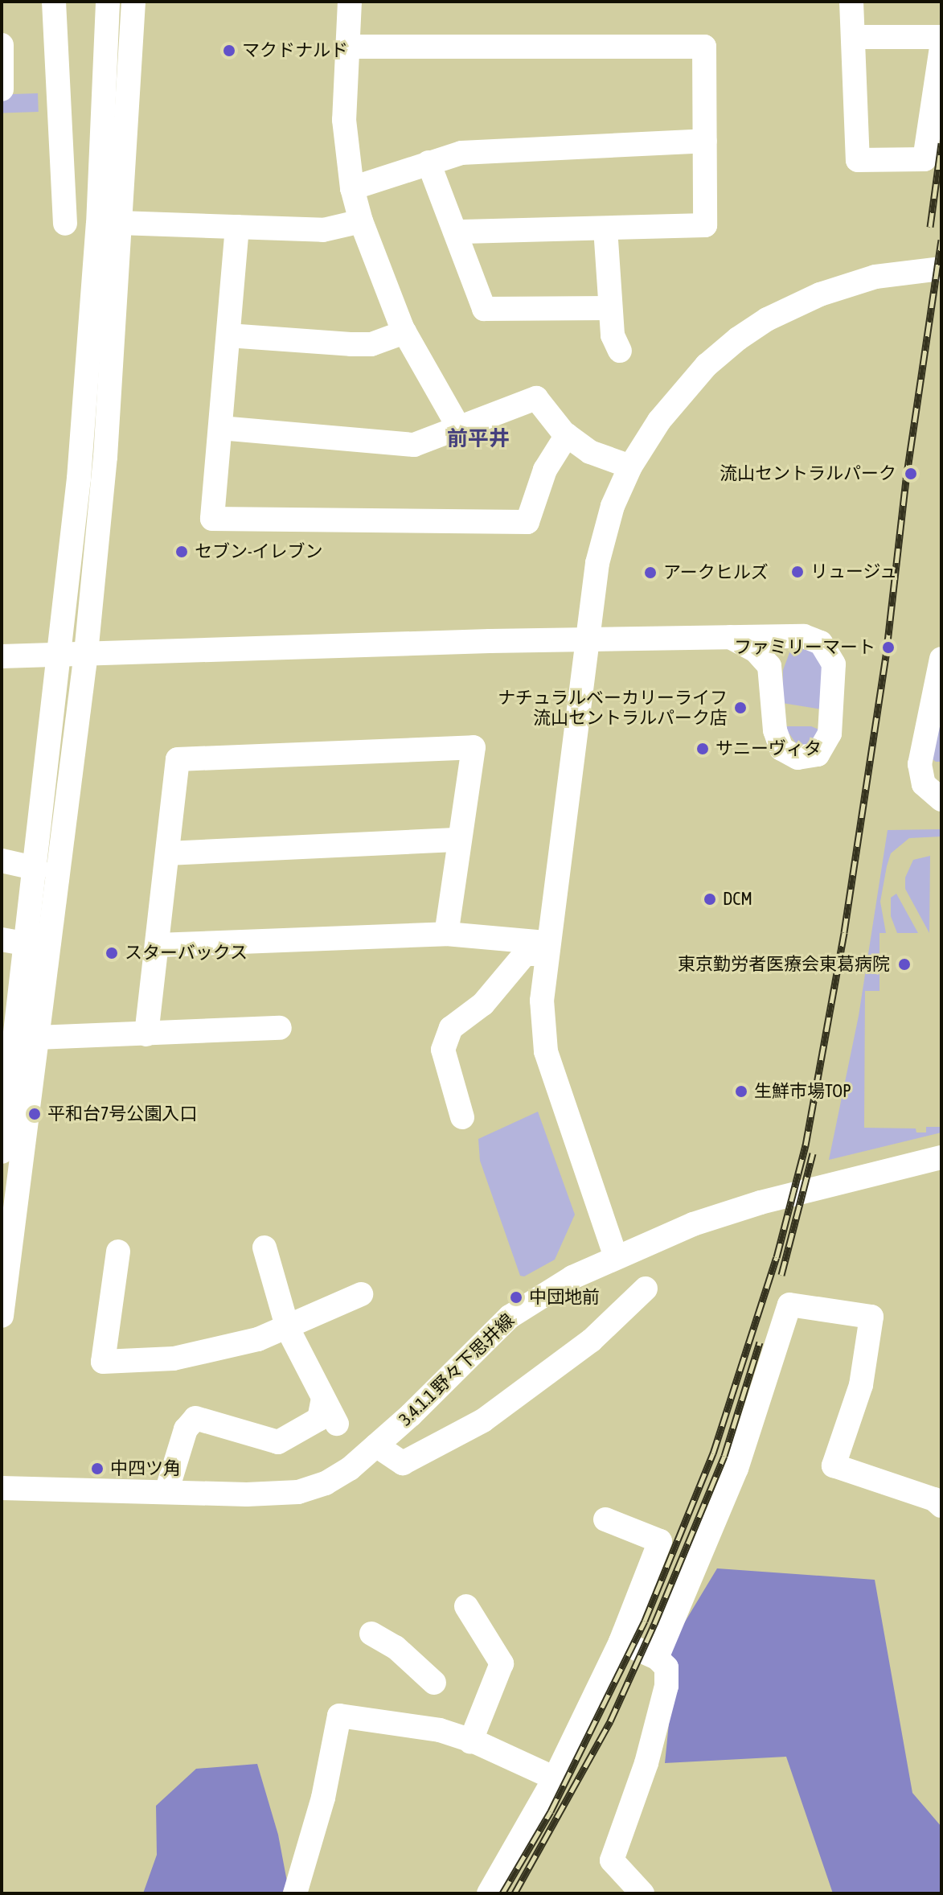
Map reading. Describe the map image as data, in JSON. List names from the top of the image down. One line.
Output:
{"streets":{"street":["3.4.1.1 野々下思井線"]},"districts":["前平井"],"places":["マクドナルド","流山セントラルパーク","セブン-イレブン","リュージュ","アークヒルズ","ファミリーマート","ナチュラルベーカリーライフ 流山セントラルパーク店","サニーヴィタ","DCM","スターバックス","東京勤労者医療会東葛病院","生鮮市場TOP","平和台7号公園入口","中団地前","中四ツ角"]}
